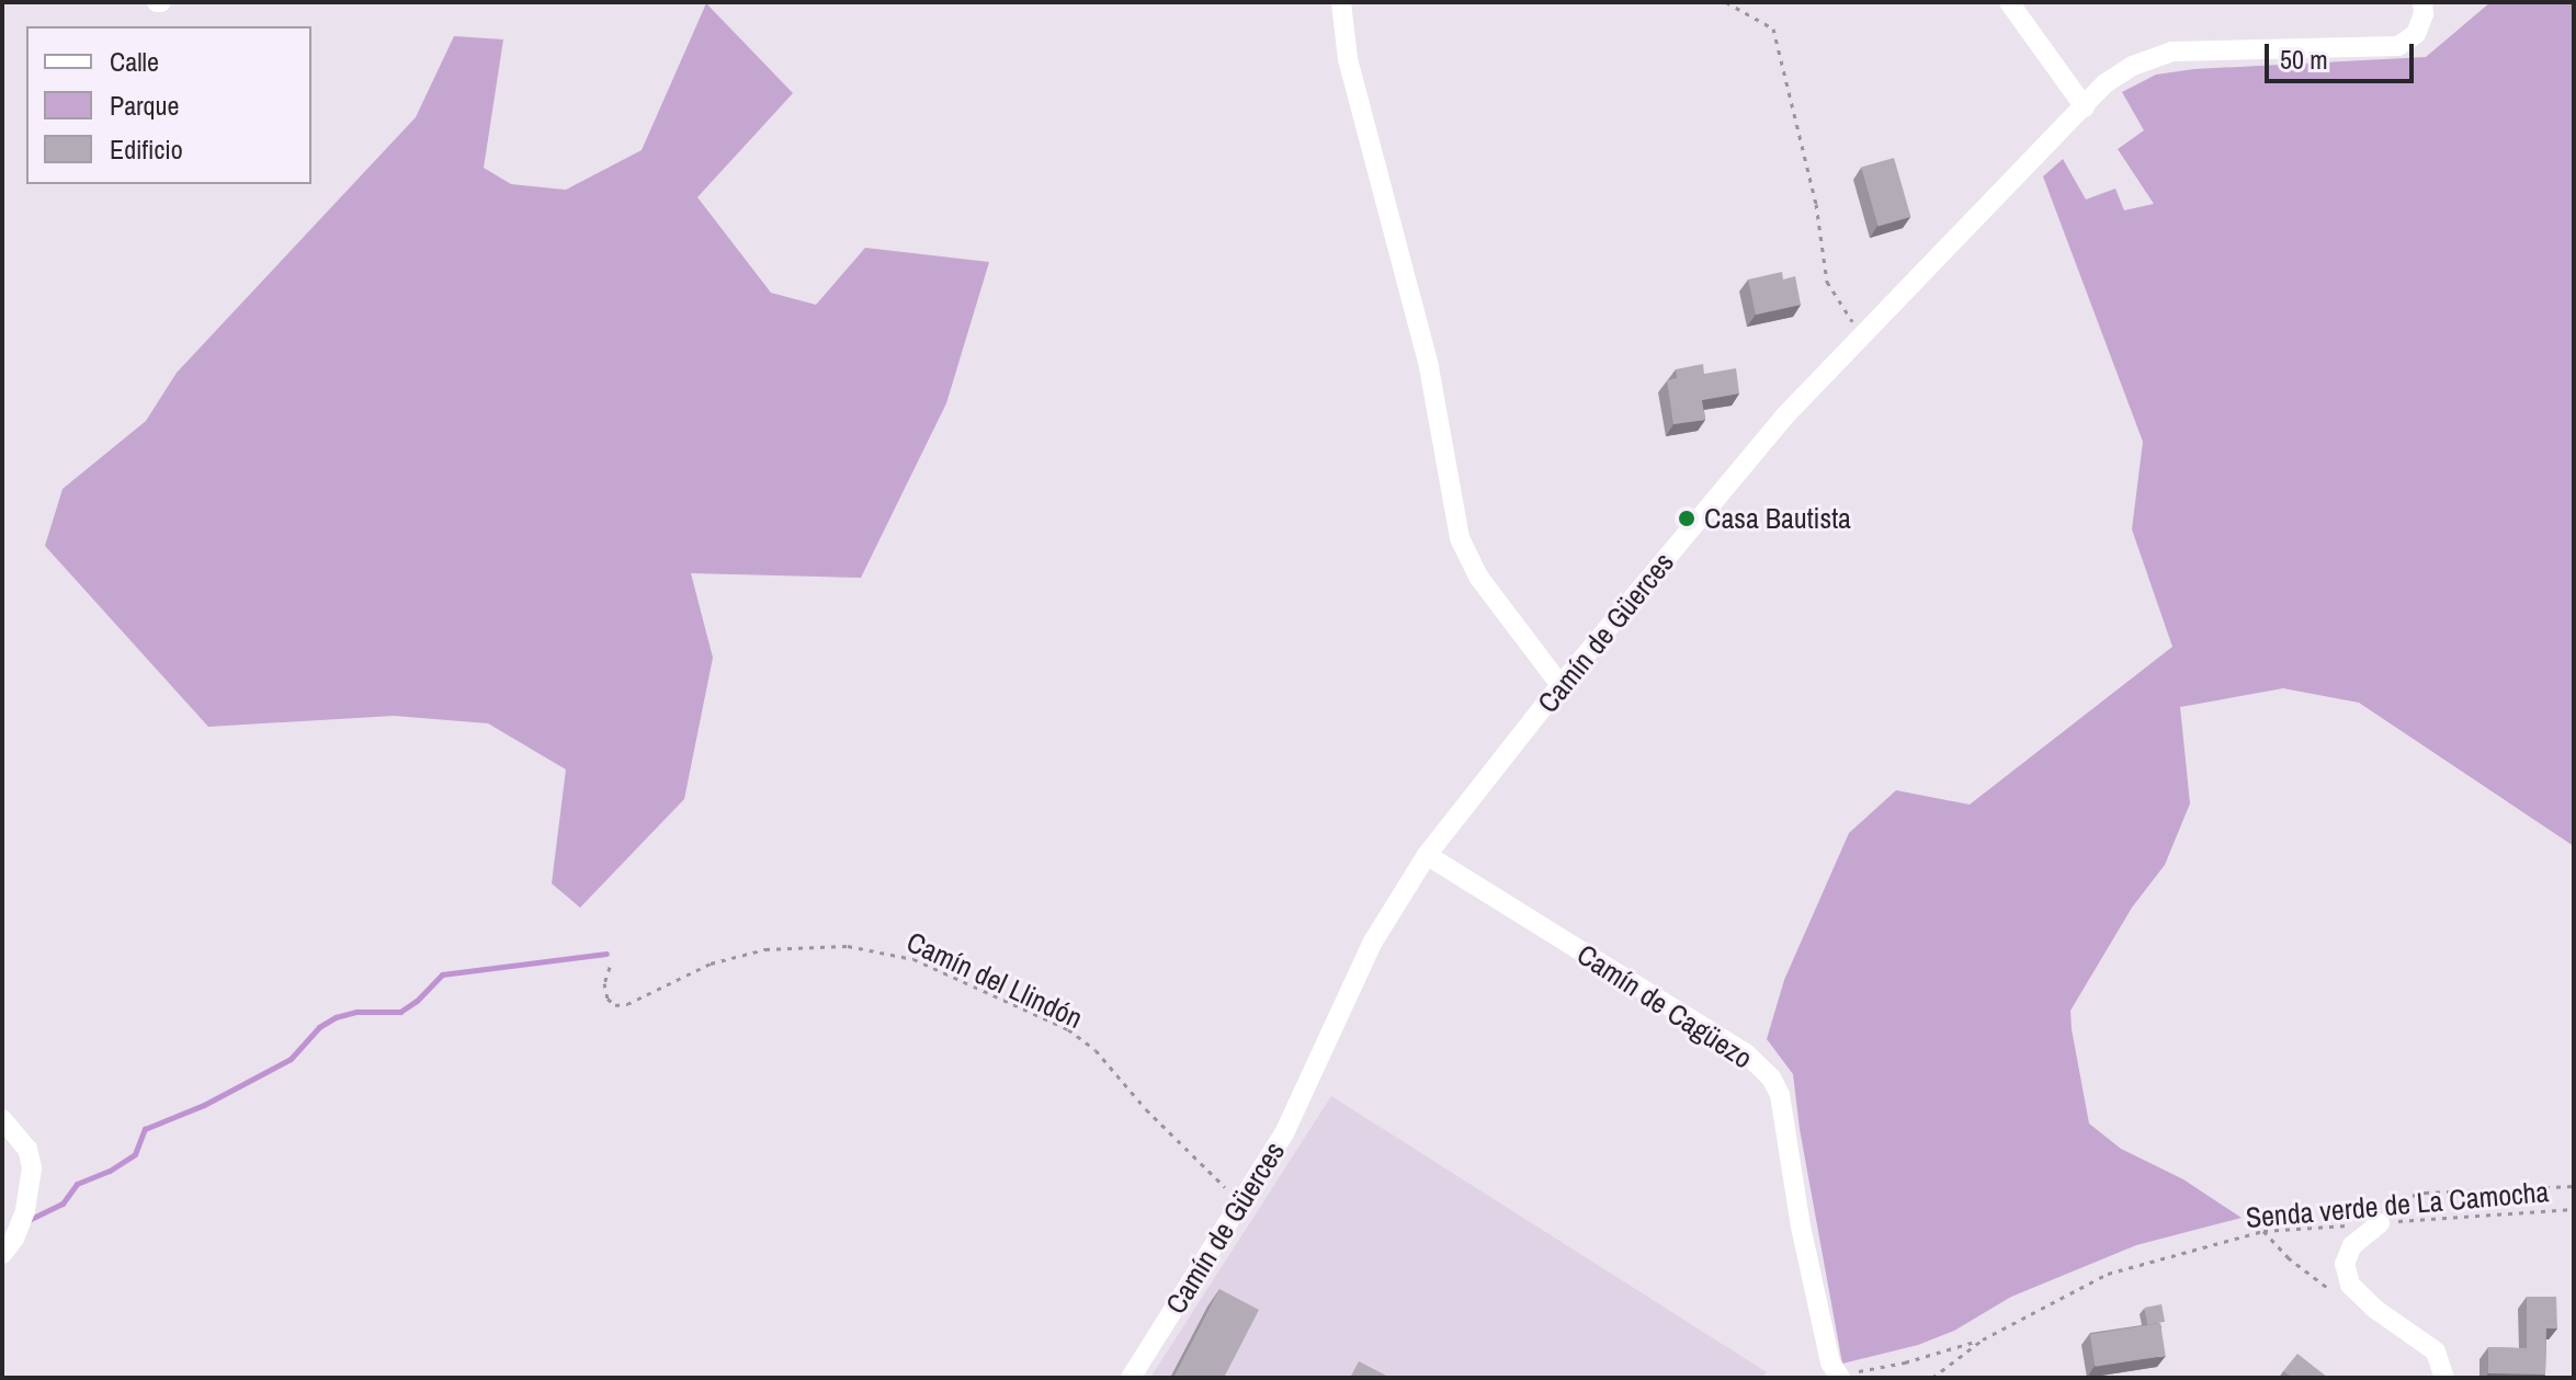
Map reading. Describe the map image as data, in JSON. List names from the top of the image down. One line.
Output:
{"streets":{"street":["Camín de Güerces","Camín de Cagüezo"],"path":["Camín del Llindón","Senda verde de La Camocha"]},"crossings":[["Camín de Güerces","Camín del Llindón"],["Camín de Güerces","Camín de Cagüezo"],["Camín de Cagüezo","Senda verde de La Camocha"]],"places":["Casa Bautista"],"legend":["Calle","Parque","Edificio"],"scale_bar":"50 m"}
